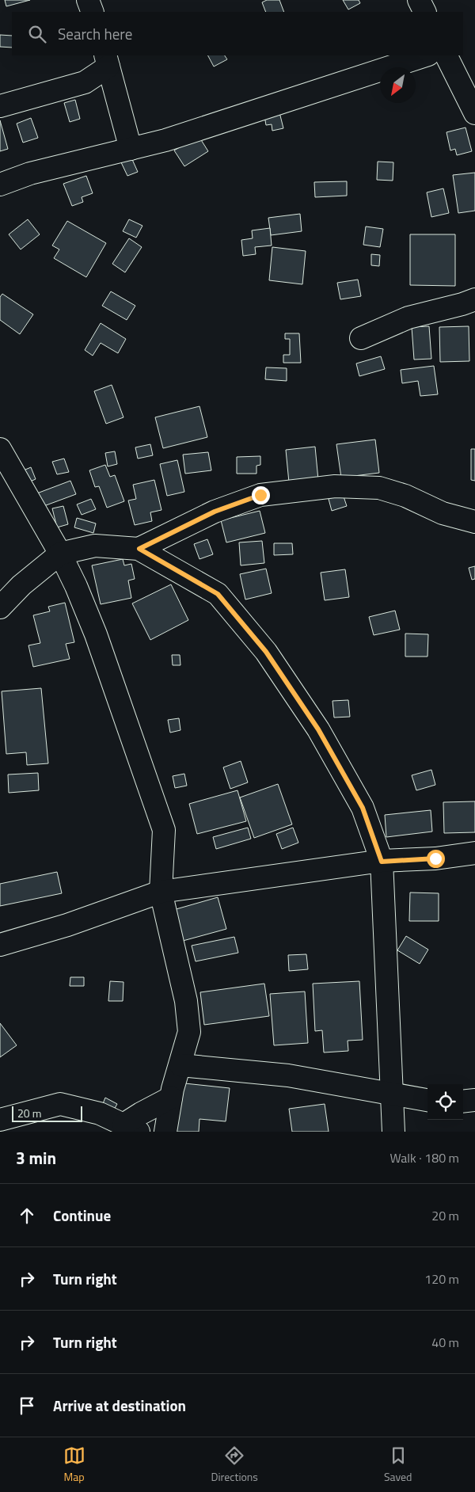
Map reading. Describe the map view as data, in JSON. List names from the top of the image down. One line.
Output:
{"scale_bar":"20 m","north":"bottom left","page":{"search":"Search here","scale":"20 m","heading":["3 min","Walk · 180 m"],"list":[["Continue","20 m"],["Turn right","120 m"],["Turn right","40 m"],"Arrive at destination"],"nav":["Map","Directions","Saved"]}}
